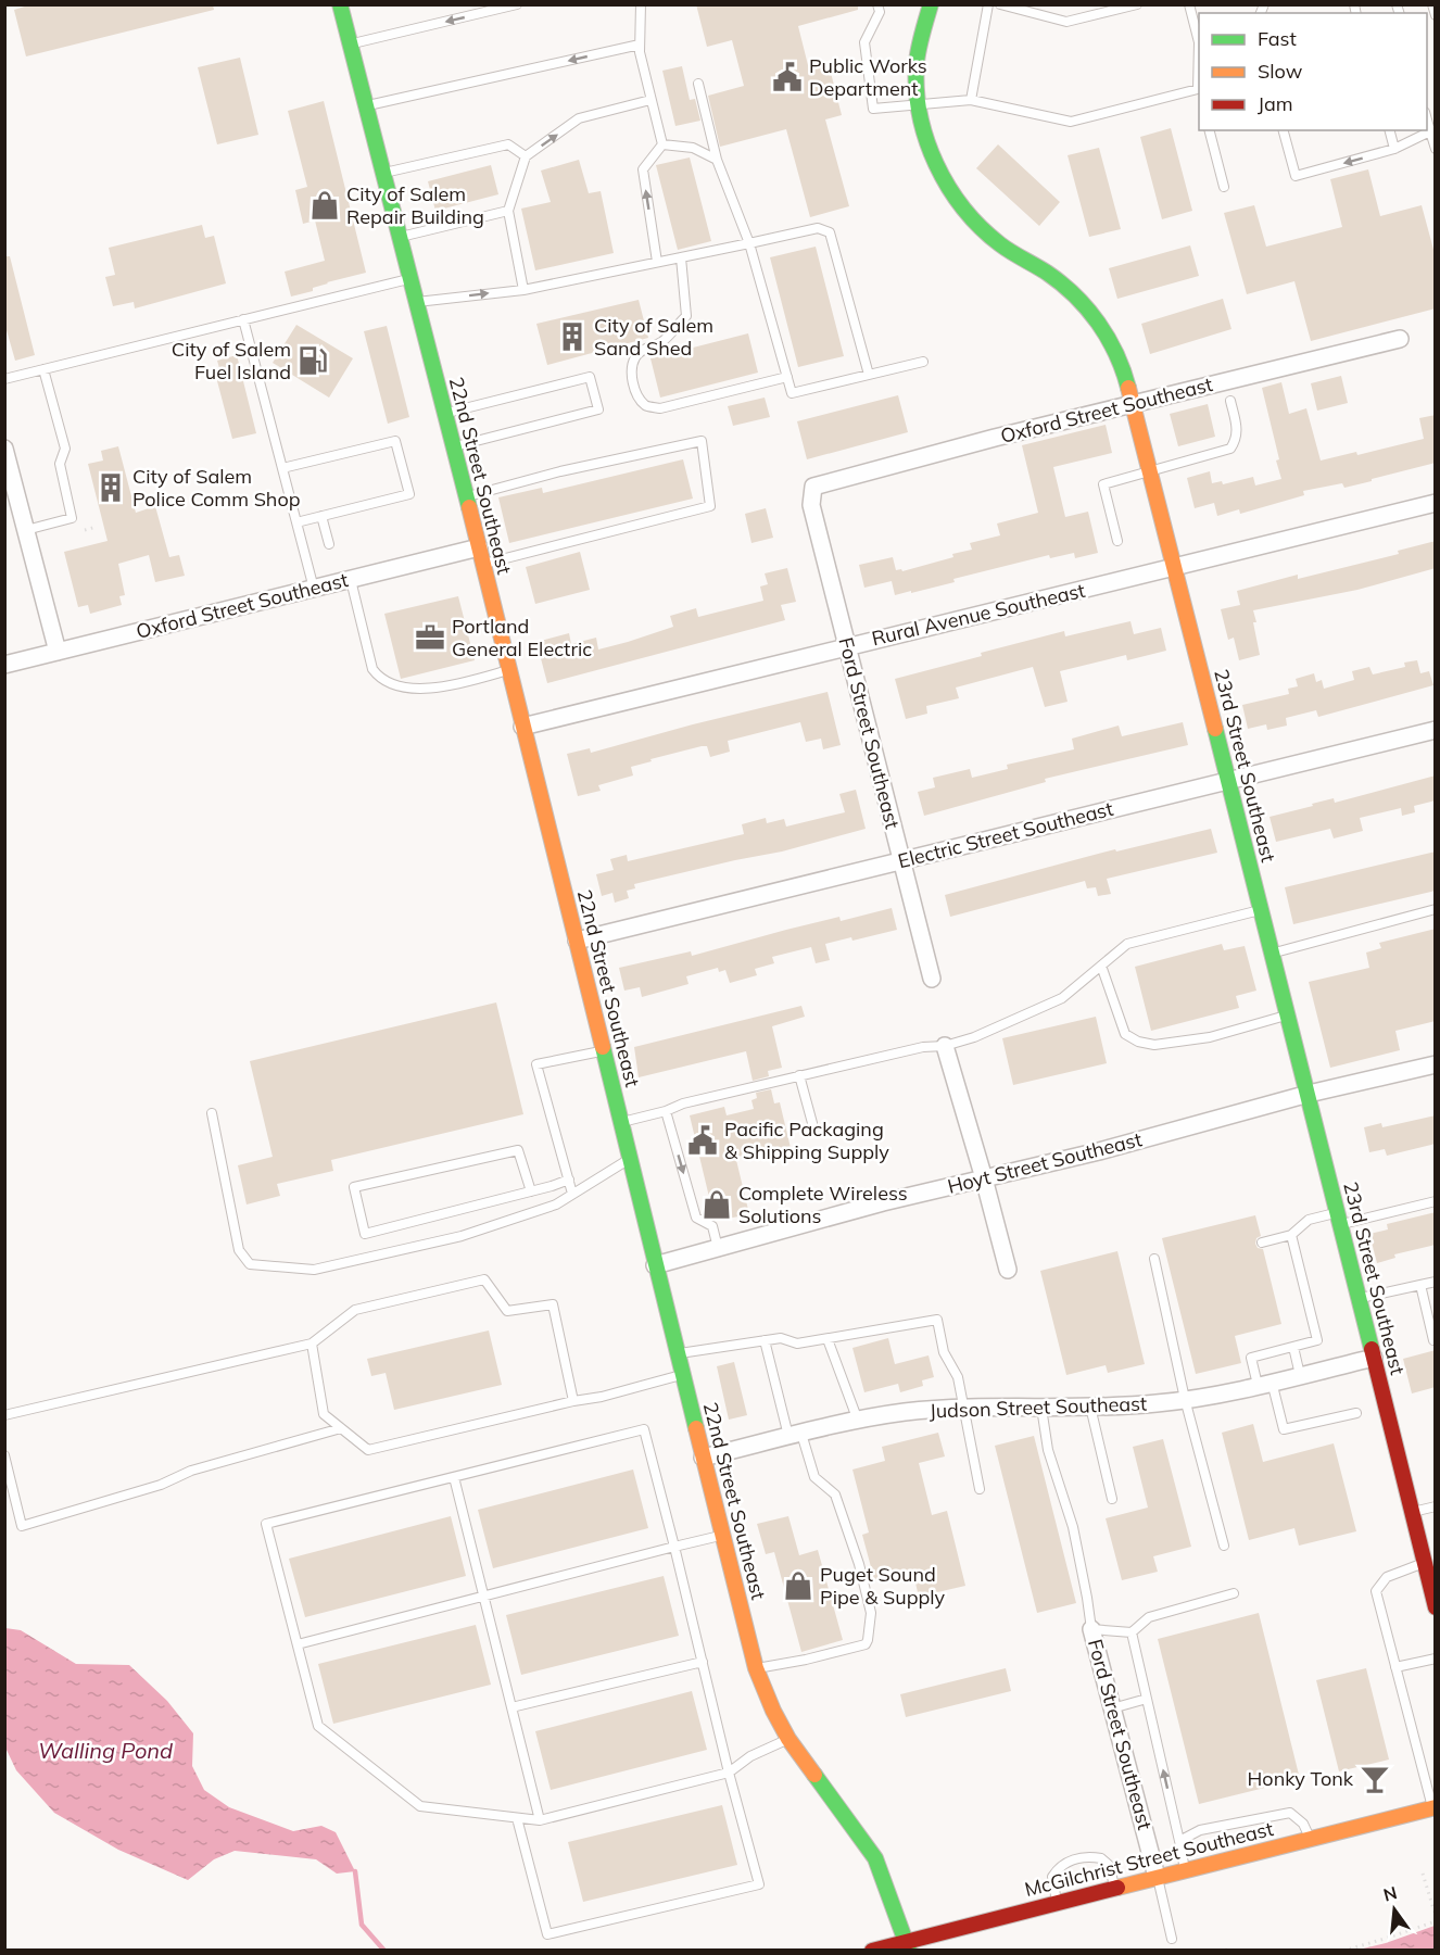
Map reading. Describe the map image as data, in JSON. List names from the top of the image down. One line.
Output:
{"streets":{"street":["Oxford Street Southeast","22nd Street Southeast","Rural Avenue Southeast","Ford Street Southeast","23rd Street Southeast","Electric Street Southeast","Hoyt Street Southeast","Judson Street Southeast","McGilchrist Street Southeast"]},"crossings":[["Oxford Street Southeast","22nd Street Southeast"],["Oxford Street Southeast","Ford Street Southeast"],["Oxford Street Southeast","23rd Street Southeast"],["22nd Street Southeast","Rural Avenue Southeast"],["22nd Street Southeast","Electric Street Southeast"],["22nd Street Southeast","Hoyt Street Southeast"],["22nd Street Southeast","Judson Street Southeast"],["22nd Street Southeast","McGilchrist Street Southeast"],["Rural Avenue Southeast","Ford Street Southeast"],["Rural Avenue Southeast","23rd Street Southeast"],["Ford Street Southeast","Electric Street Southeast"],["Ford Street Southeast","McGilchrist Street Southeast"],["23rd Street Southeast","Electric Street Southeast"],["23rd Street Southeast","Hoyt Street Southeast"],["23rd Street Southeast","Judson Street Southeast"]],"water":["Walling Pond"],"places":{"public building":["Public Works Department","Pacific Packaging & Shipping Supply"],"shop":["City of Salem Repair Building","Complete Wireless Solutions","Puget Sound Pipe & Supply"],"building":["City of Salem Sand Shed","City of Salem Police Comm Shop"],"fuel station":["City of Salem Fuel Island"],"office":["Portland General Electric"],"bar":["Honky Tonk"]},"legend":["Fast","Slow","Jam"],"north":"top"}
